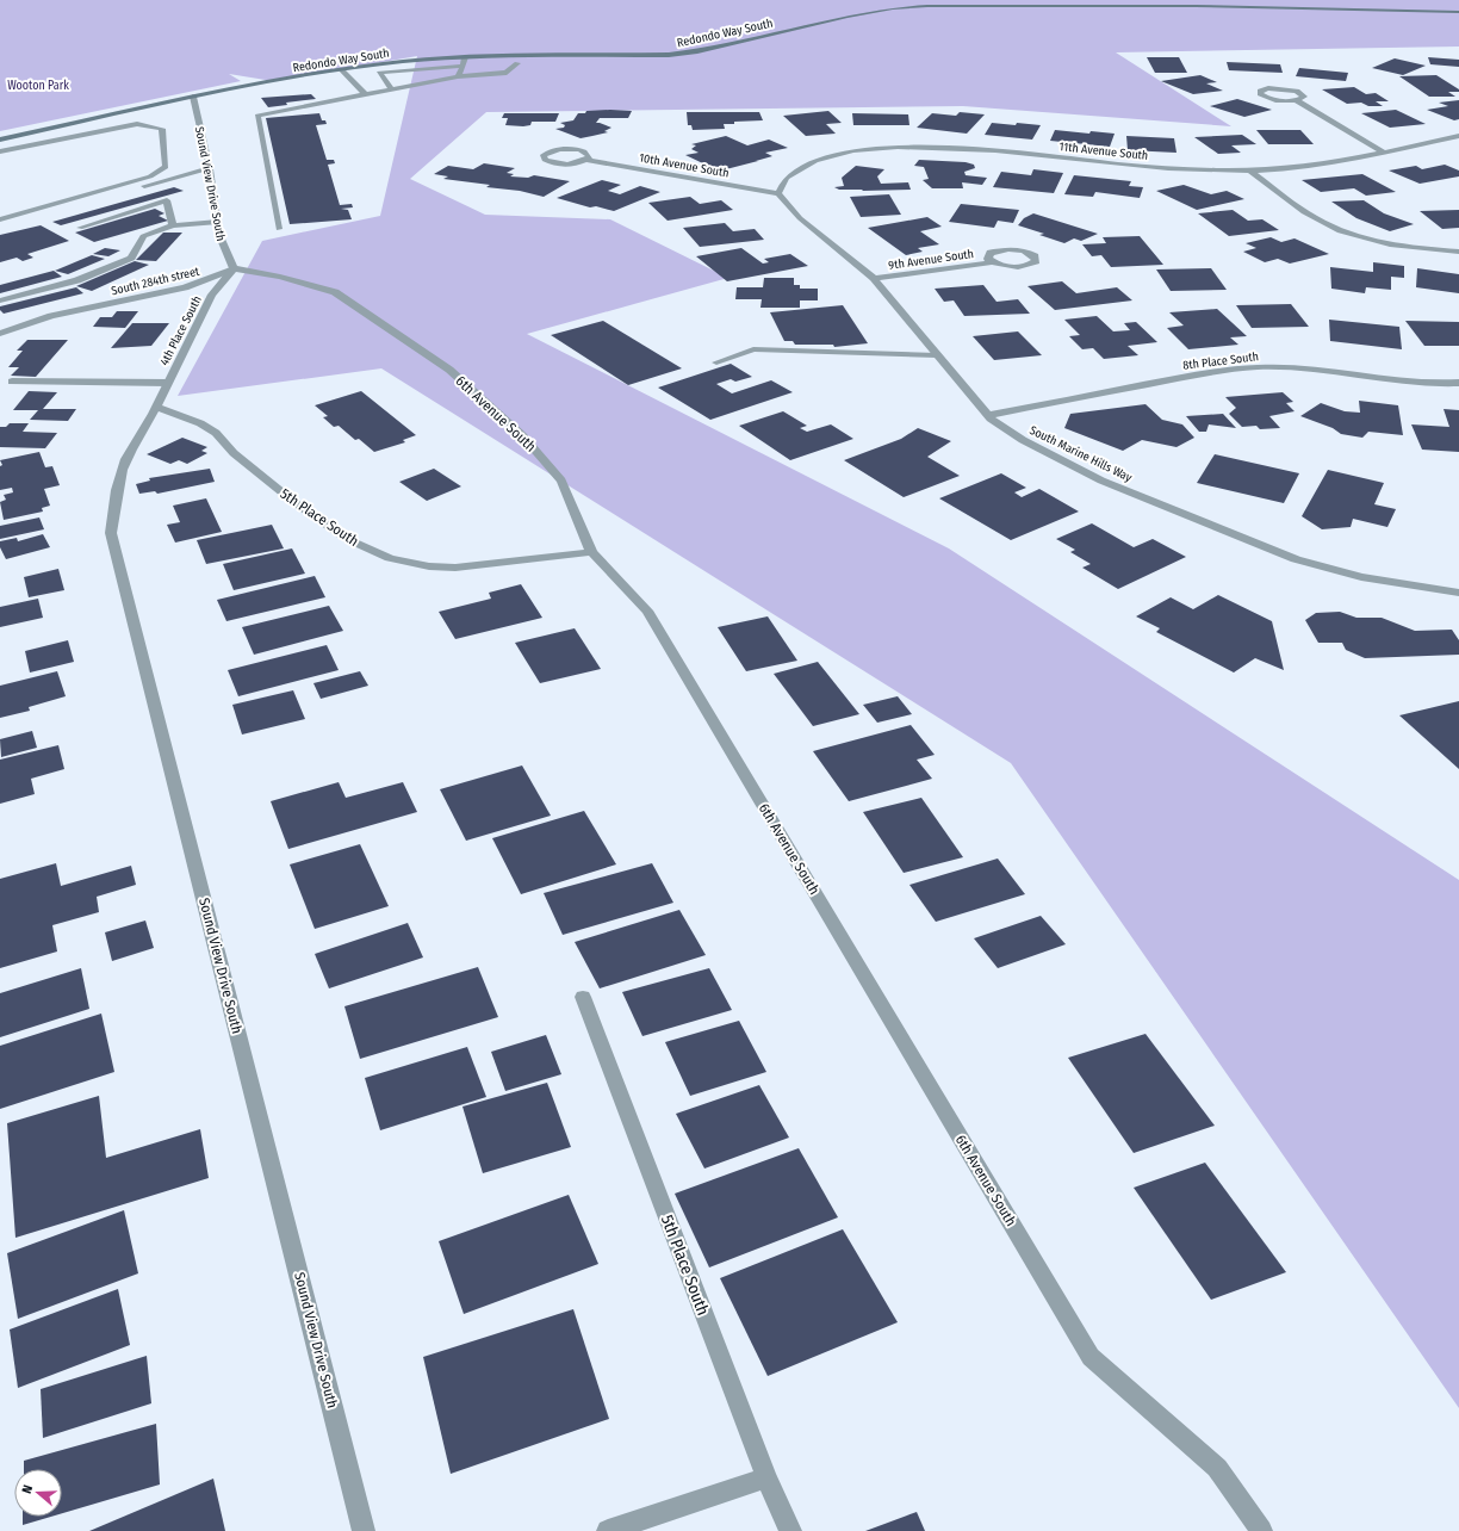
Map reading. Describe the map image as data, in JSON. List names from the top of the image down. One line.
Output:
{"streets":{"street":["Redondo Way South","11th Avenue South","10th Avenue South","Sound View Drive South","9th Avenue South","South 284th street","4th Place South","8th Place South","6th Avenue South","South Marine Hills Way","5th Place South"]},"crossings":[["Redondo Way South","Sound View Drive South"],["11th Avenue South","10th Avenue South"],["11th Avenue South","South Marine Hills Way"],["10th Avenue South","South Marine Hills Way"],["Sound View Drive South","South 284th street"],["Sound View Drive South","4th Place South"],["Sound View Drive South","6th Avenue South"],["Sound View Drive South","5th Place South"],["9th Avenue South","South Marine Hills Way"],["South 284th street","4th Place South"],["South 284th street","6th Avenue South"],["4th Place South","6th Avenue South"],["4th Place South","5th Place South"],["8th Place South","South Marine Hills Way"],["6th Avenue South","5th Place South"]],"parks":["Wooton Park"],"north":"left"}
